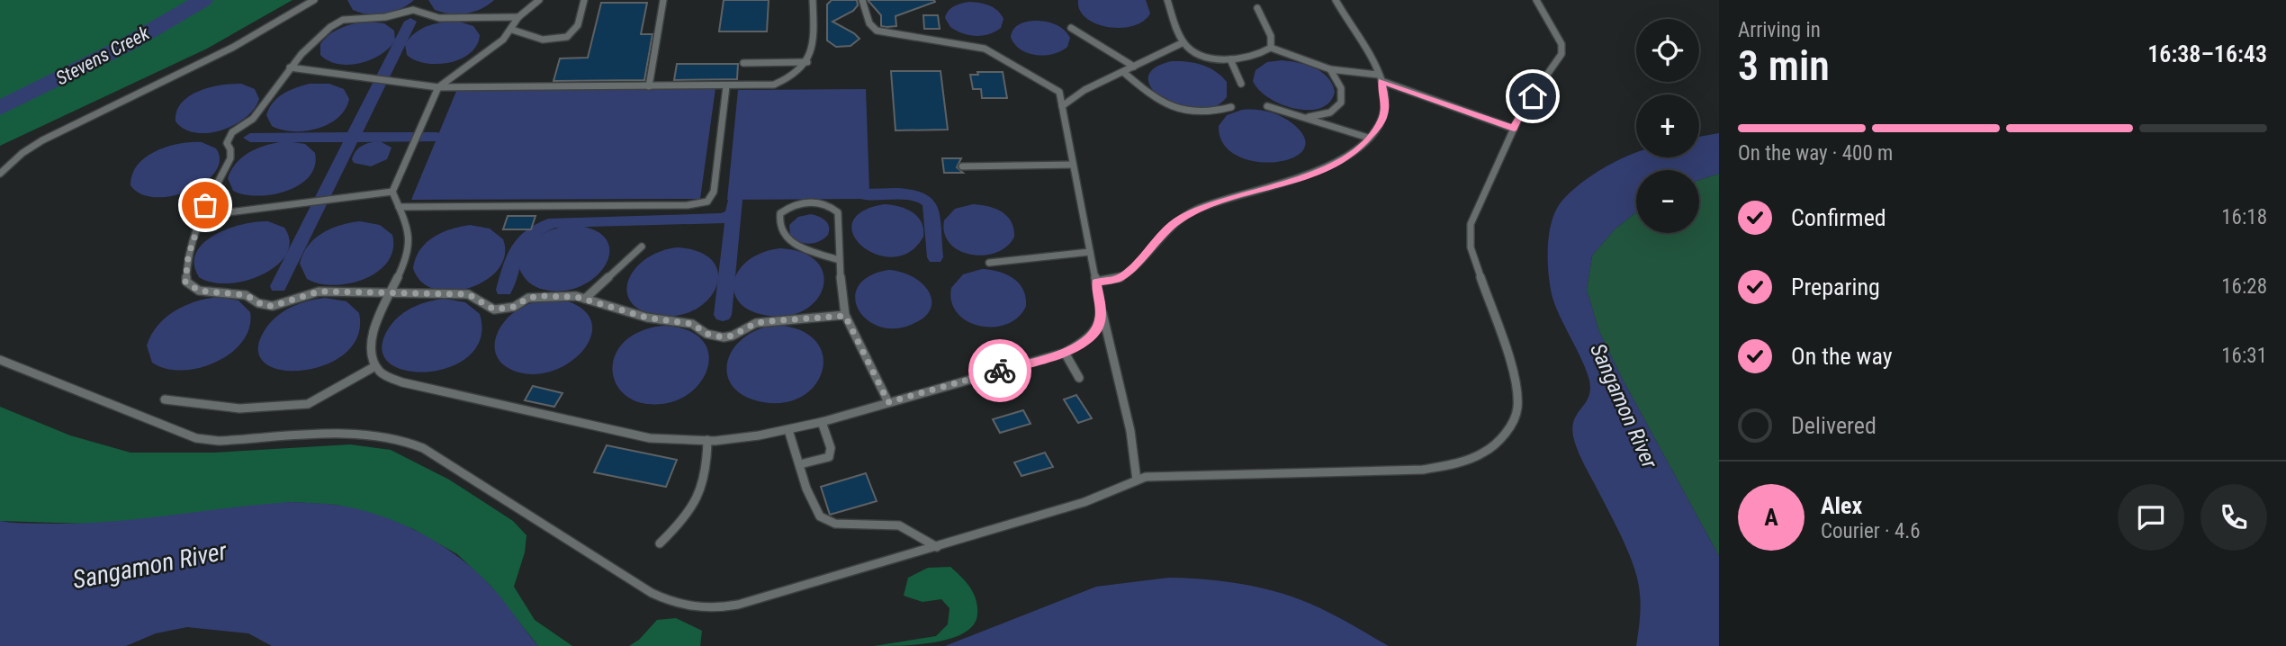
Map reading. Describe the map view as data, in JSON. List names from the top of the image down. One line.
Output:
{"water":["Stevens Creek","Sangamon River"],"page":{"heading":["3 min","Arriving in","16:38–16:43"],"panel":["Alex","Courier · 4.6"],"map_buttons":["+","−"],"bar":"On the way · 400 m","list":[["Confirmed","16:18"],["Preparing","16:28"],["On the way","16:31"],"Delivered"],"round":"A"}}
